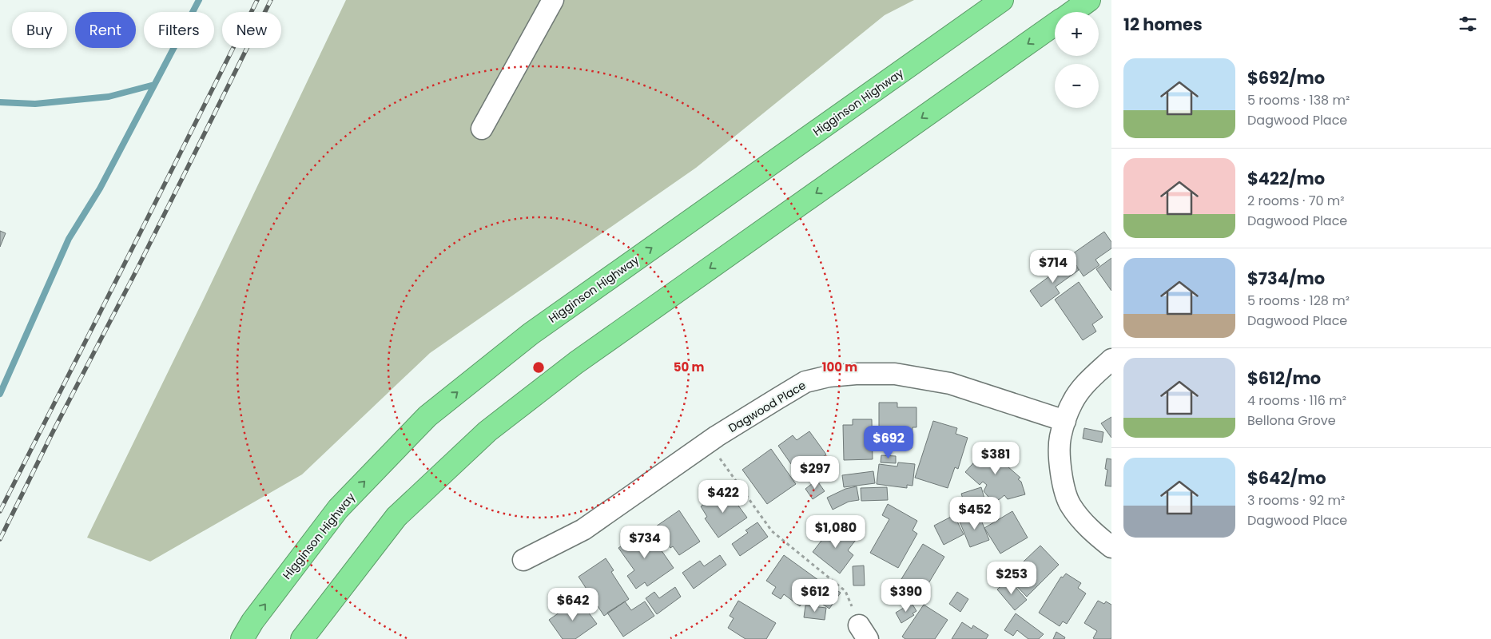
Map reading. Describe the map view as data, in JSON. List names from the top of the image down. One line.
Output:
{"streets":{"highway":["Higginson Highway"],"street":["Dagwood Place"]},"page":{"heading":"12 homes","map_buttons":["+","−"],"chip":["Buy","Rent","Filters","New"],"list":[{"name":"$692/mo","note":"5 rooms · 138 m² · Dagwood Place"},{"name":"$422/mo","note":"2 rooms · 70 m² · Dagwood Place"},{"name":"$734/mo","note":"5 rooms · 128 m² · Dagwood Place"},{"name":"$612/mo","note":"4 rooms · 116 m² · Bellona Grove"},{"name":"$642/mo","note":"3 rooms · 92 m² · Dagwood Place"}],"price":["$714","$692","$381","$297","$422","$452","$1,080","$734","$253","$612","$390","$642"]},"rings":["50 m","100 m"]}
